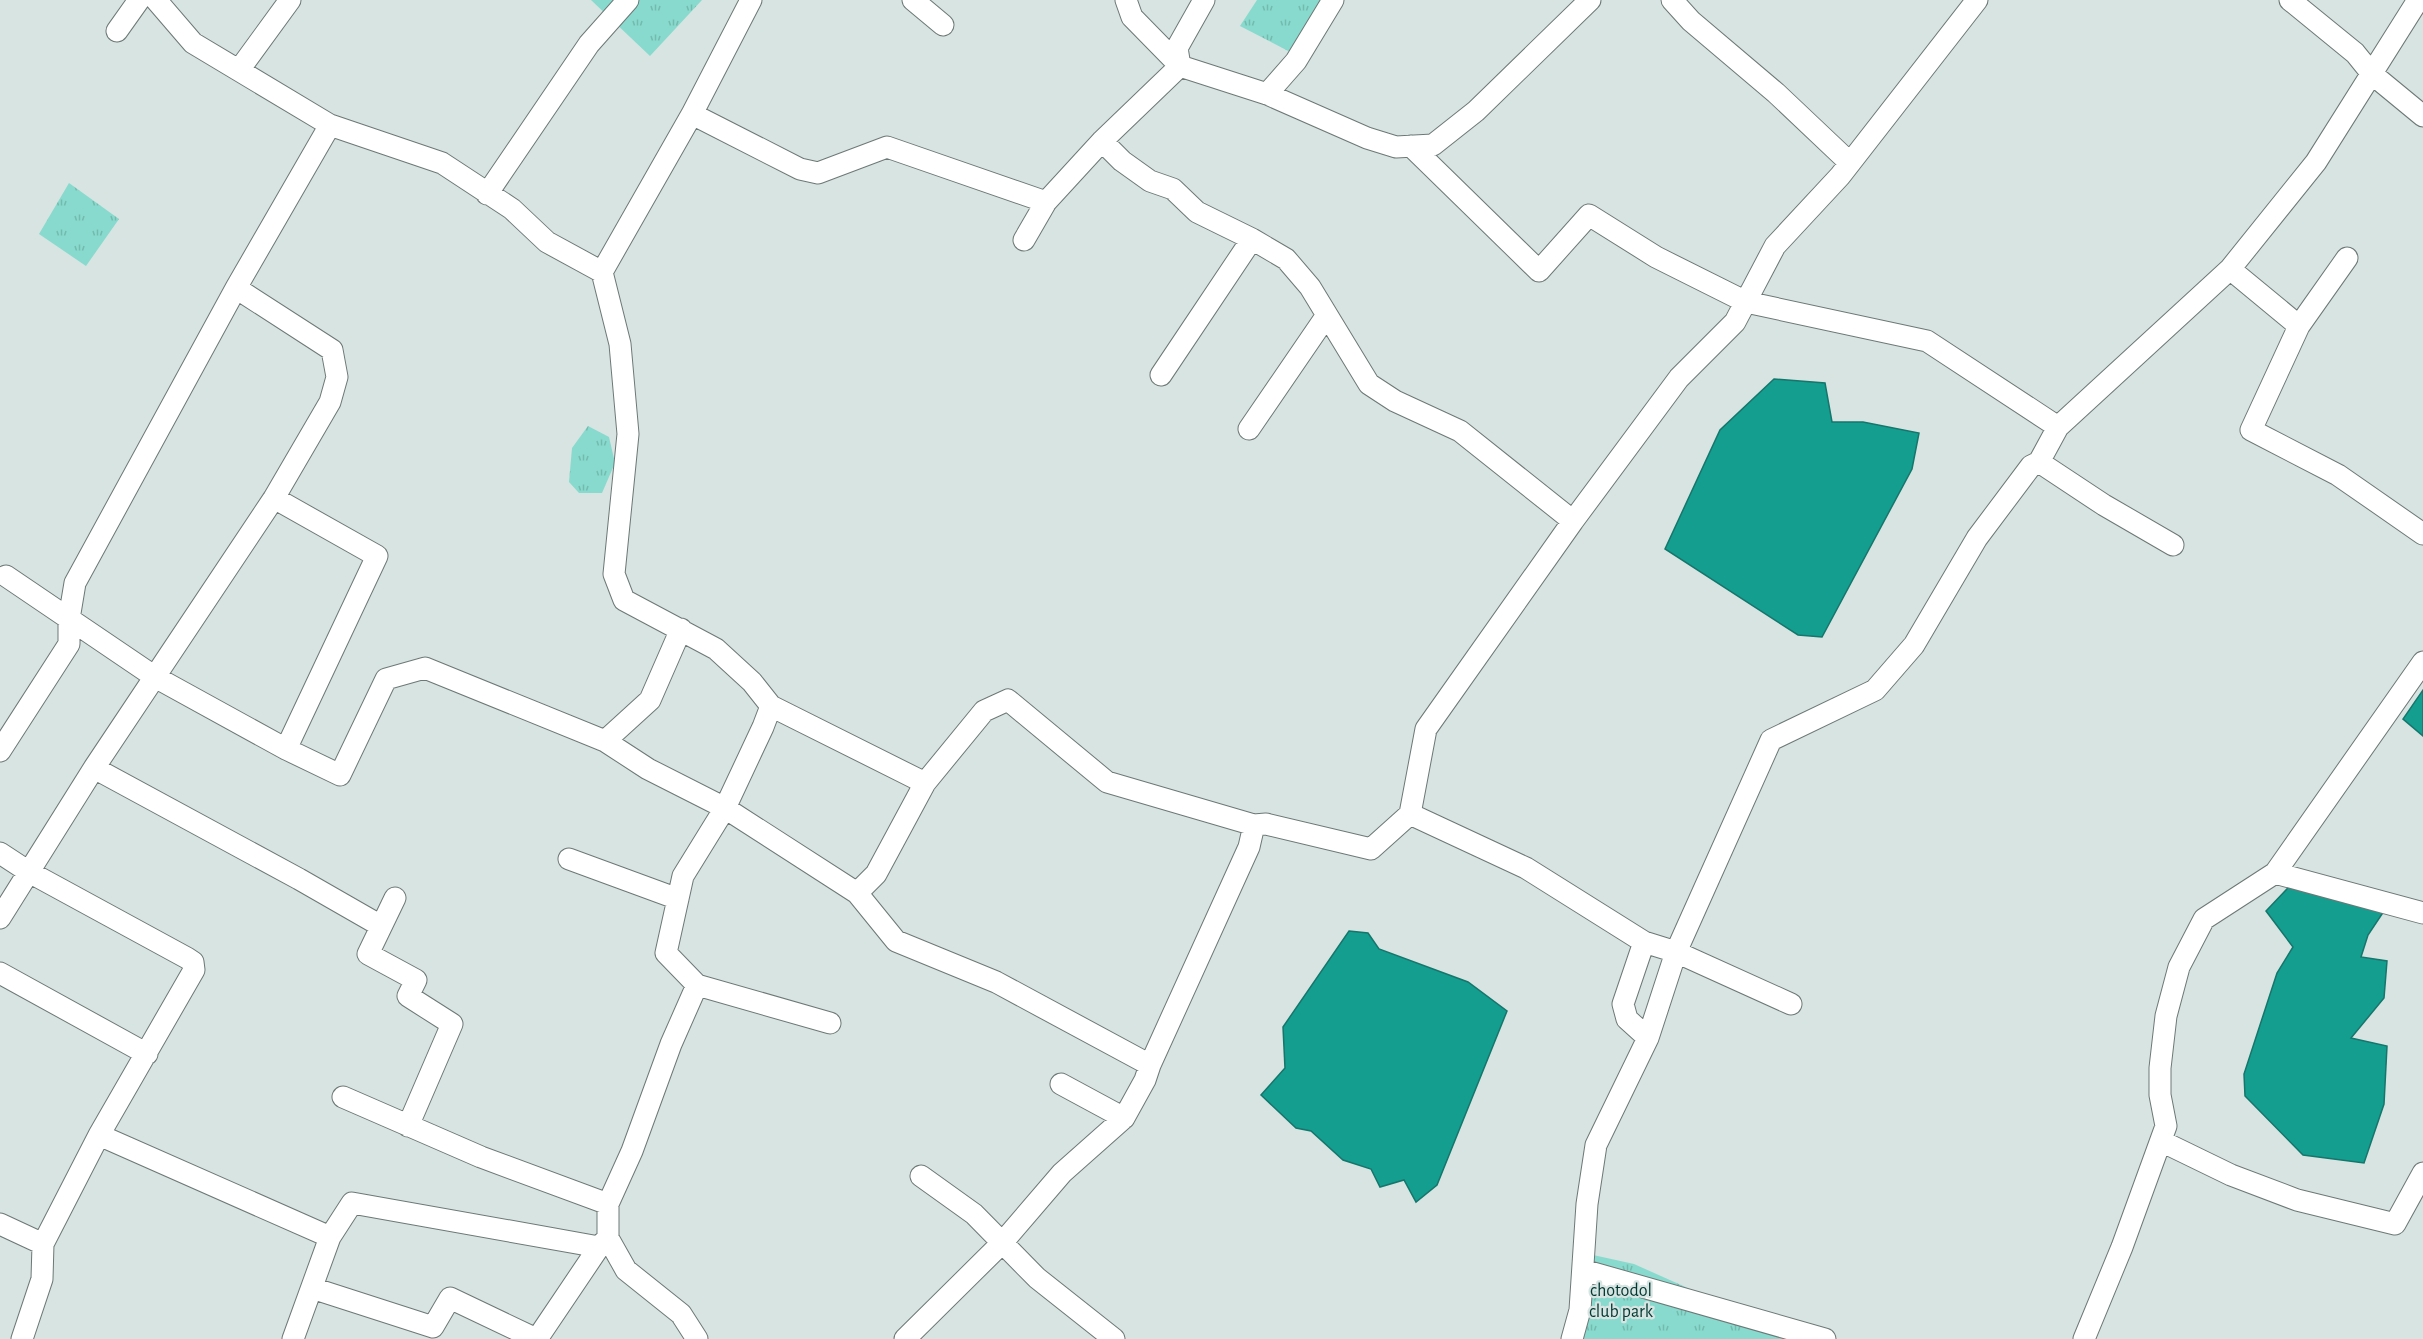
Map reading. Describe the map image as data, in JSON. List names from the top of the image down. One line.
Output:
{"parks":["chotodol club park"]}
